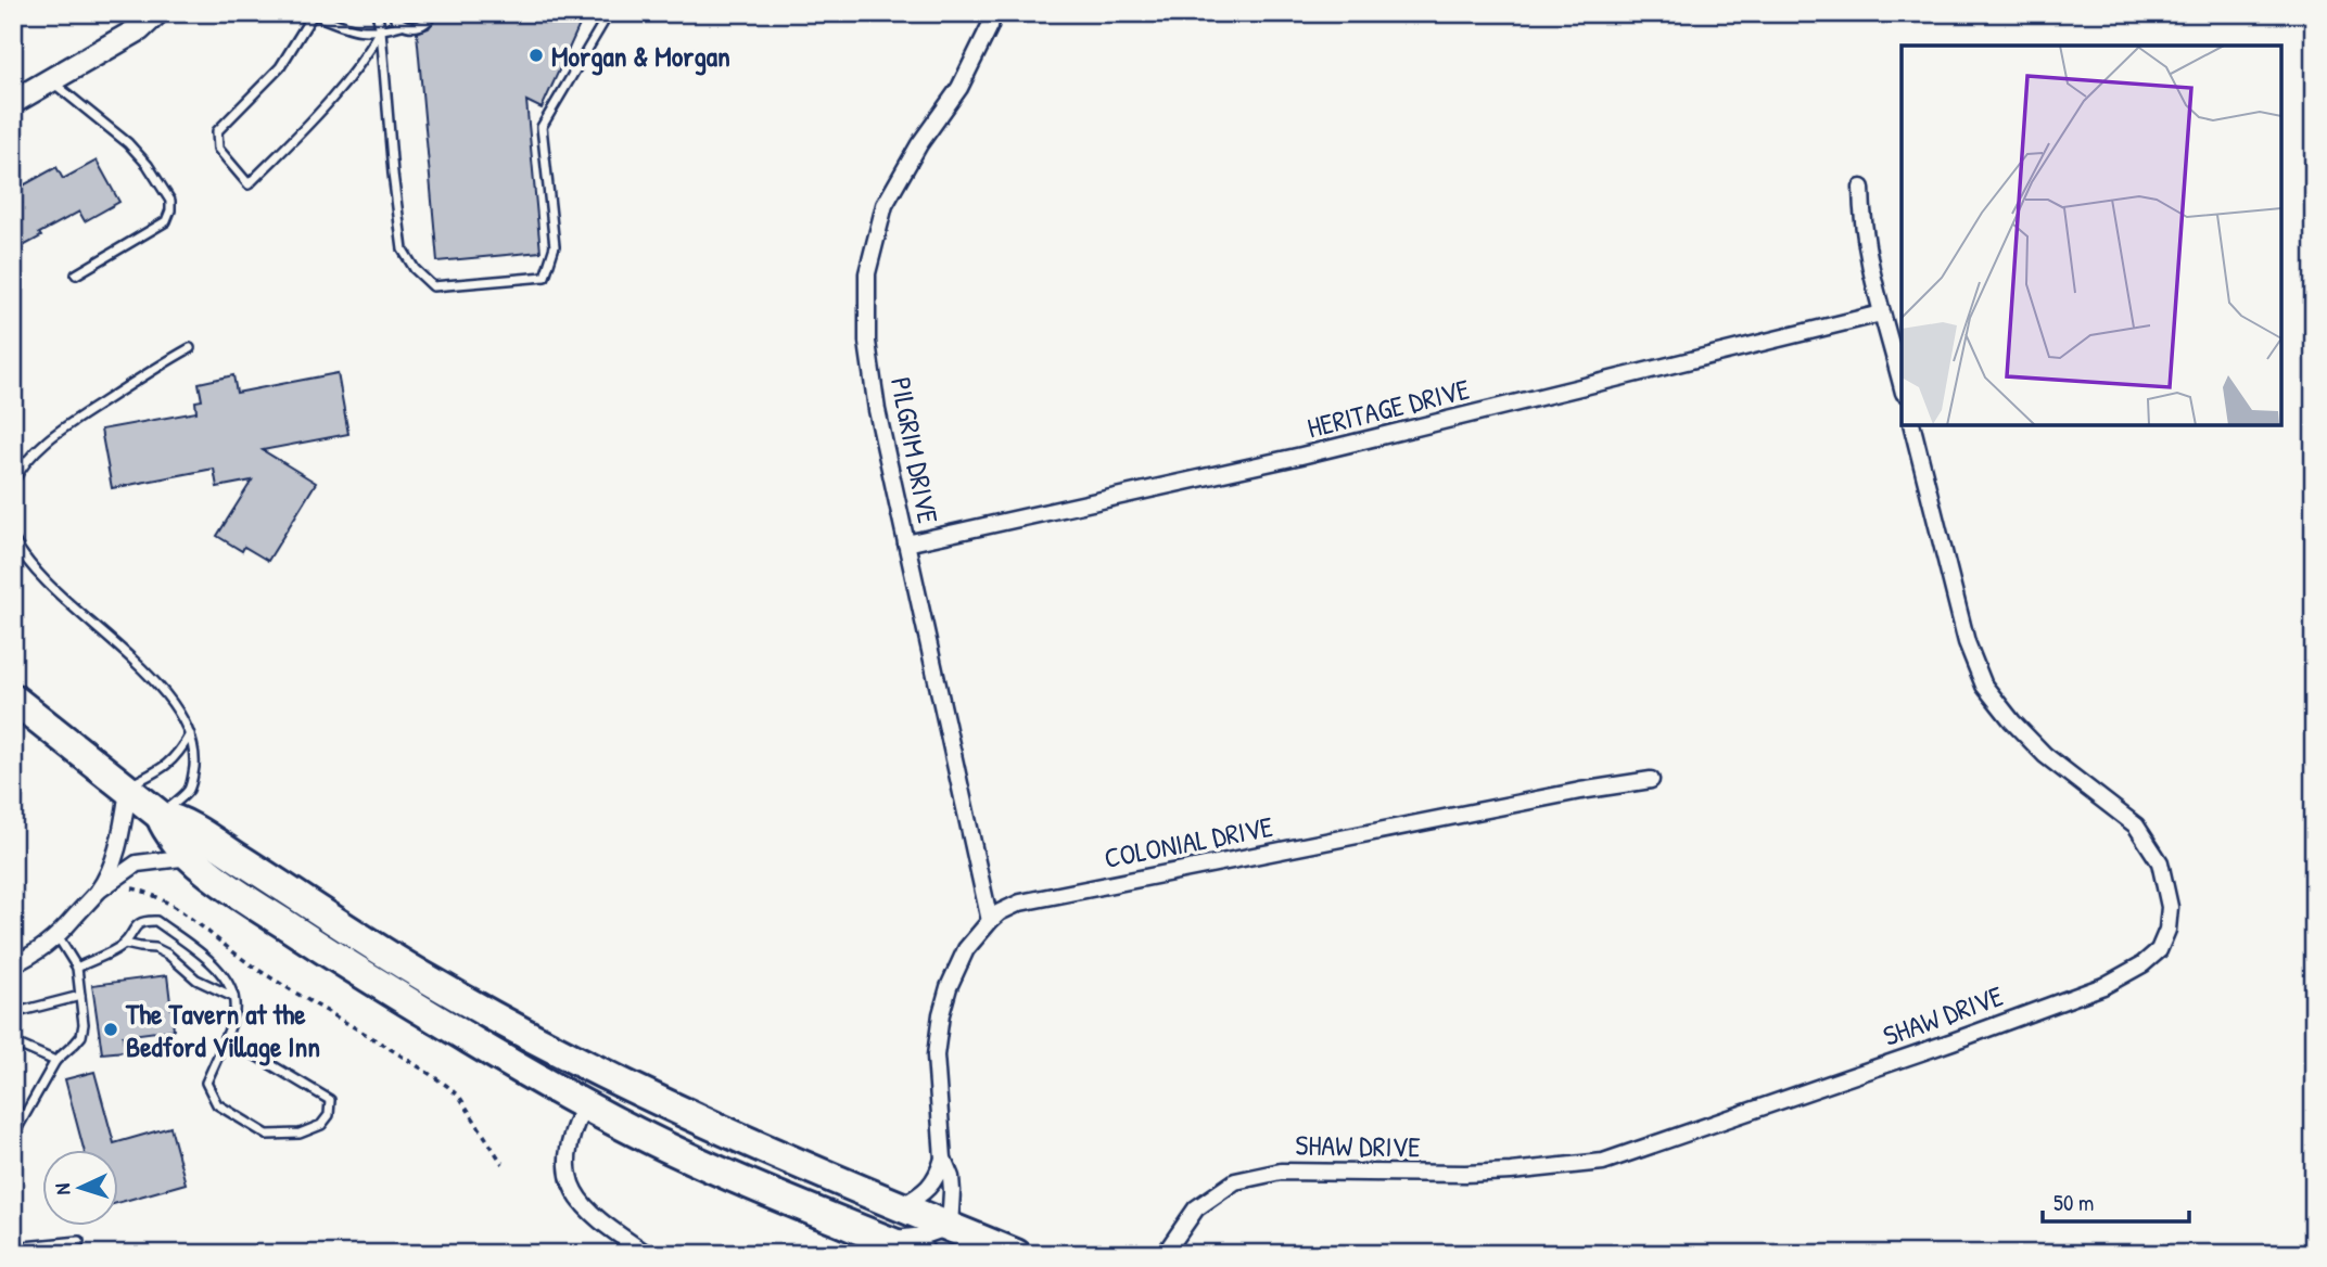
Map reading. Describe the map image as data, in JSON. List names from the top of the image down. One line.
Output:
{"streets":{"street":["HERITAGE DRIVE","PILGRIM DRIVE","COLONIAL DRIVE","SHAW DRIVE"]},"crossings":[["HERITAGE DRIVE","PILGRIM DRIVE"],["PILGRIM DRIVE","COLONIAL DRIVE"]],"places":["Morgan & Morgan","The Tavern at the Bedford Village Inn"],"scale_bar":"50 m","north":"left"}
